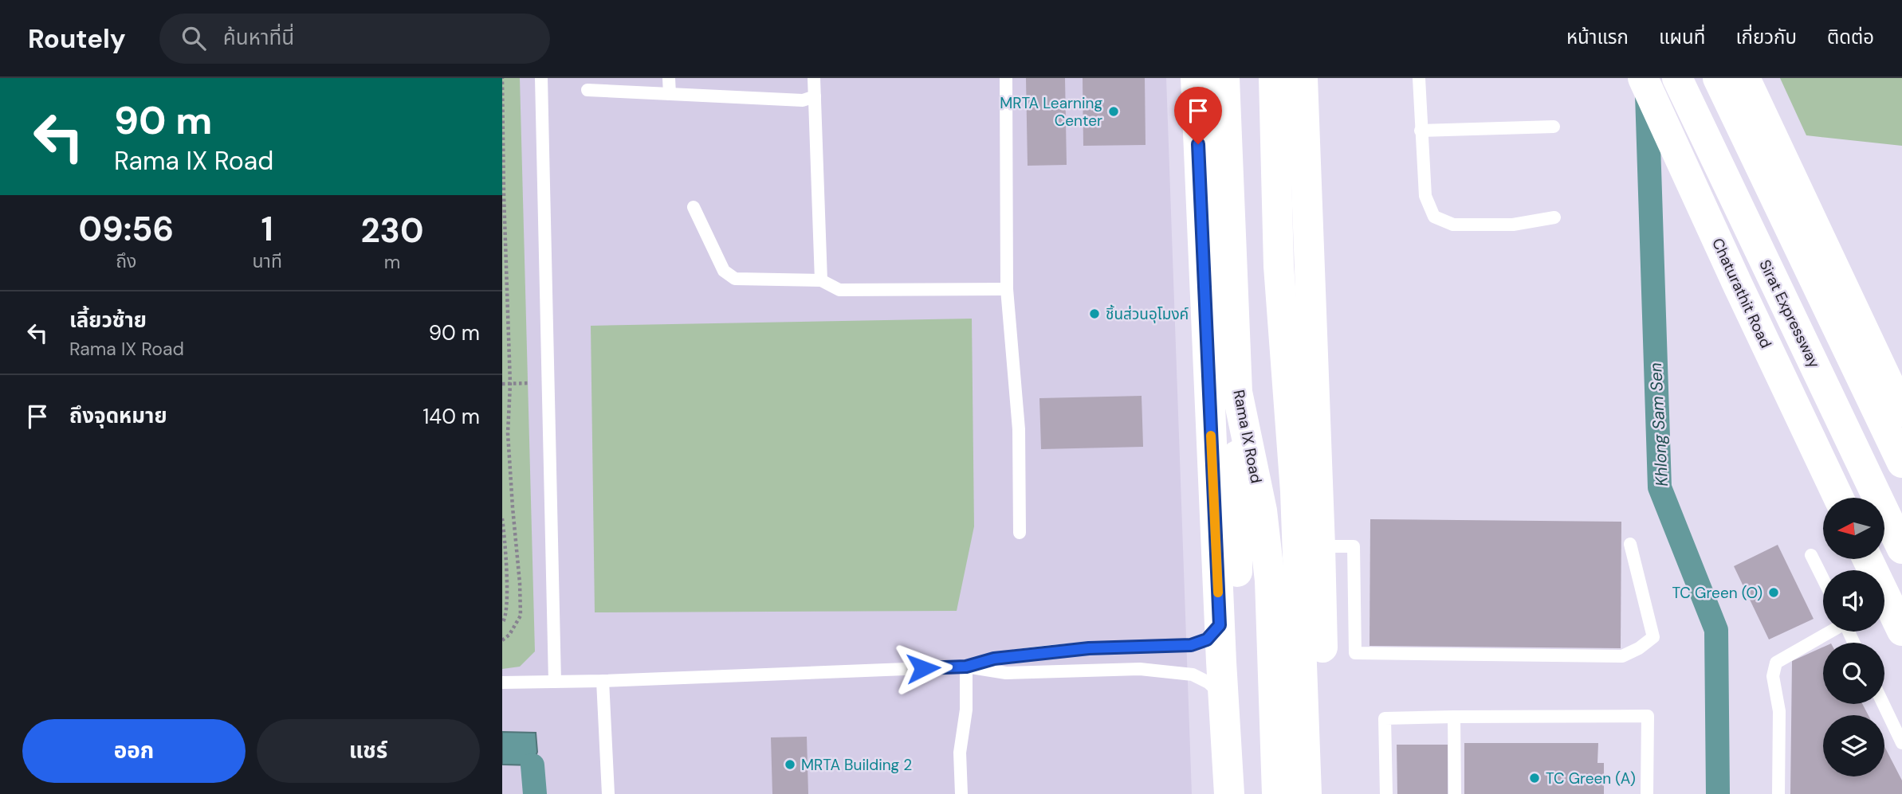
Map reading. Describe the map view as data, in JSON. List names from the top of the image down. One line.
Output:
{"streets":{"main road":["Chaturathit Road","Sirat Expressway","Rama IX Road"]},"water":["Khlong Sam Sen"],"places":["MRTA Learning Center","ชิ้นส่วนอุโมงค์","TC Green (O)","MRTA Building 2","TC Green (A)"],"north":"left","page":{"header":"Routely","search":"ค้นหาที่นี่","nav":["หน้าแรก","แผนที่","เกี่ยวกับ","ติดต่อ"],"turn":["90 m","Rama IX Road"],"eta":["09:56","ถึง","1","นาที","230","m"],"list":[{"name":"เลี้ยวซ้าย","note":"Rama IX Road","value":"90 m"},{"name":"ถึงจุดหมาย","value":"140 m"}],"buttons":["ออก","แชร์"]}}
